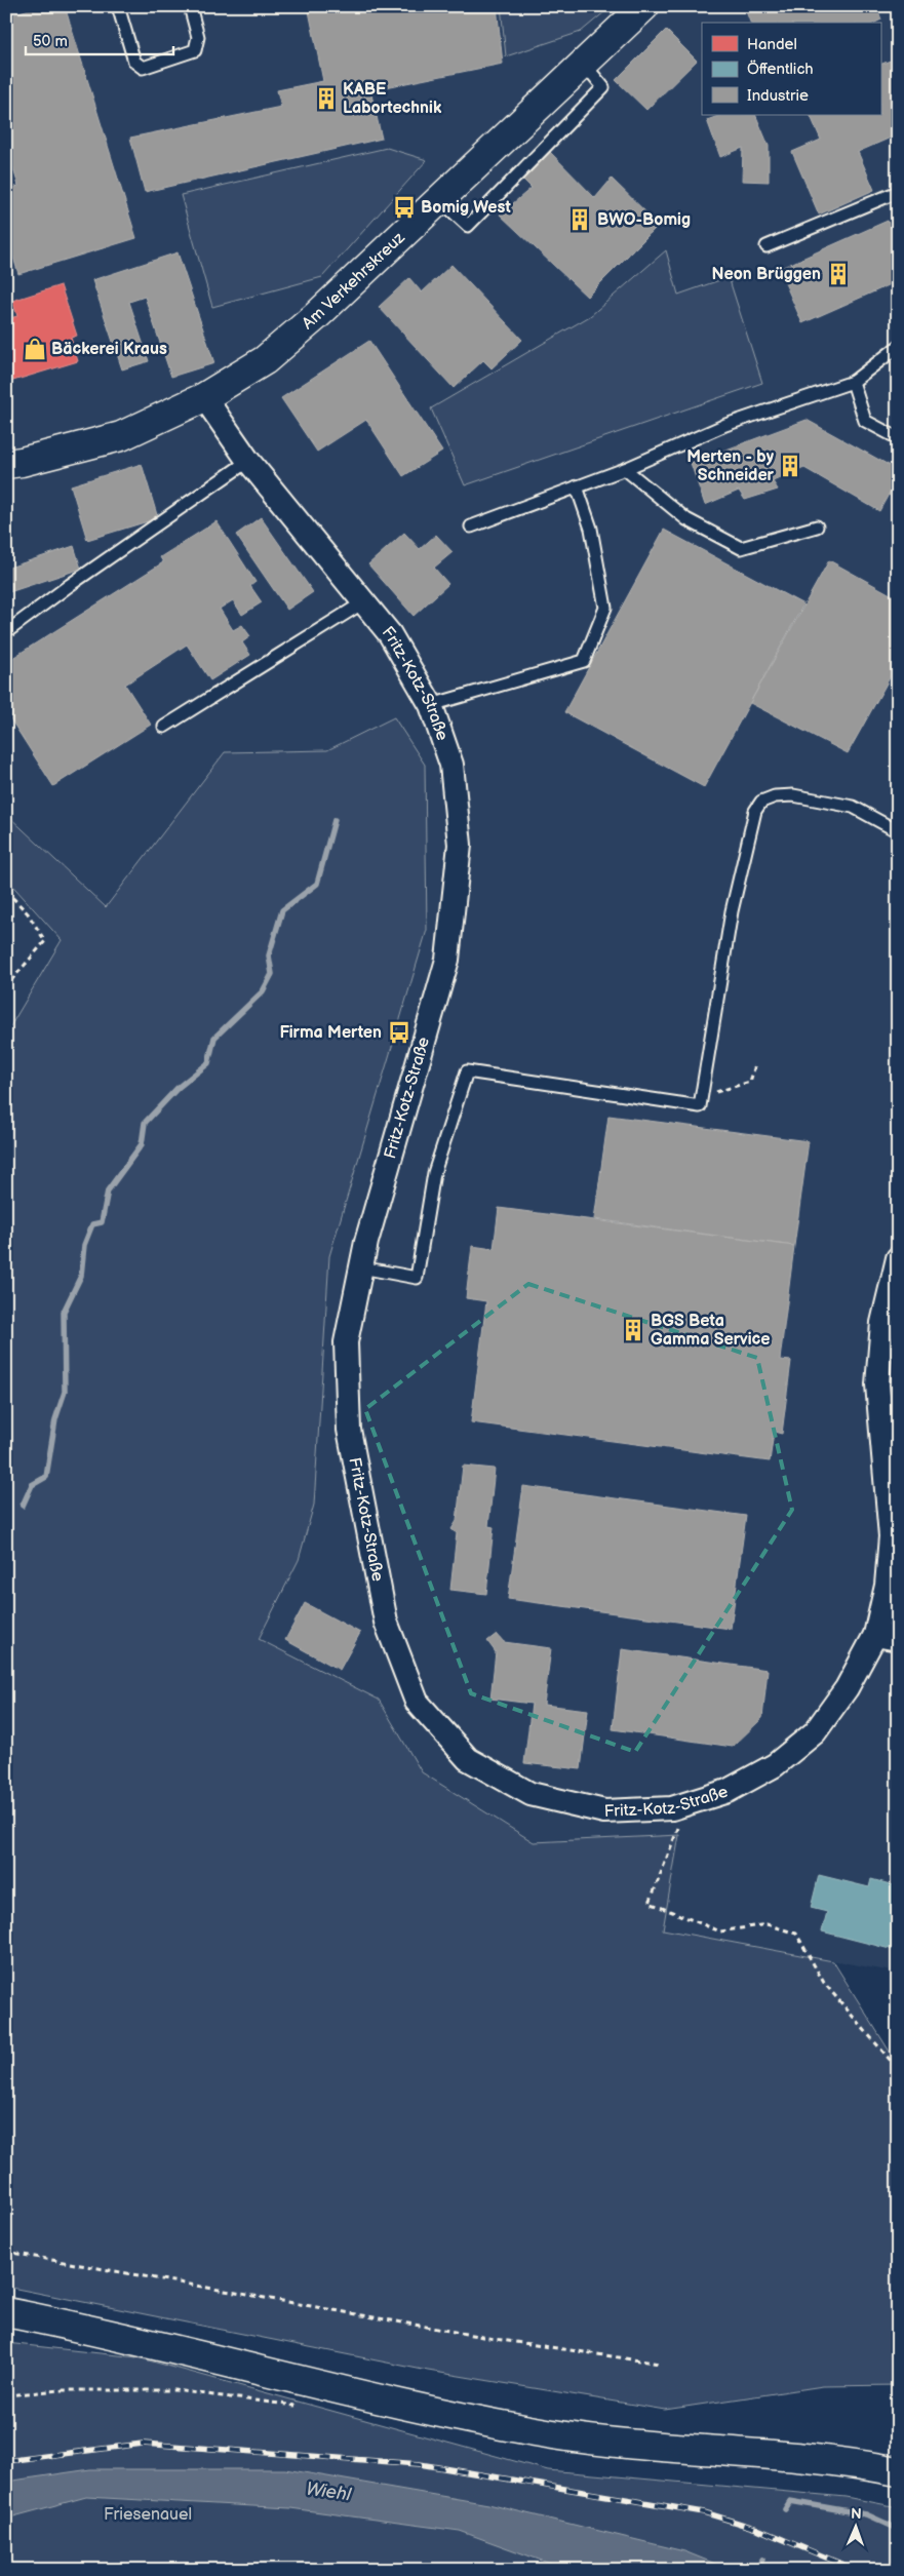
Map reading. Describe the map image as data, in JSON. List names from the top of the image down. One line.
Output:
{"streets":{"main road":["Am Verkehrskreuz"],"street":["Fritz-Kotz-Straße"]},"crossings":[["Am Verkehrskreuz","Fritz-Kotz-Straße"]],"water":["Wiehl"],"parks":["Friesenauel"],"places":{"building":["KABE Labortechnik","BWO-Bomig","Neon Brüggen","Merten - by Schneider","BGS Beta Gamma Service"],"bus stop":["Bomig West","Firma Merten"],"shop":["Bäckerei Kraus"]},"legend":["Handel","Öffentlich","Industrie"],"scale_bar":"50 m","north":"top"}
